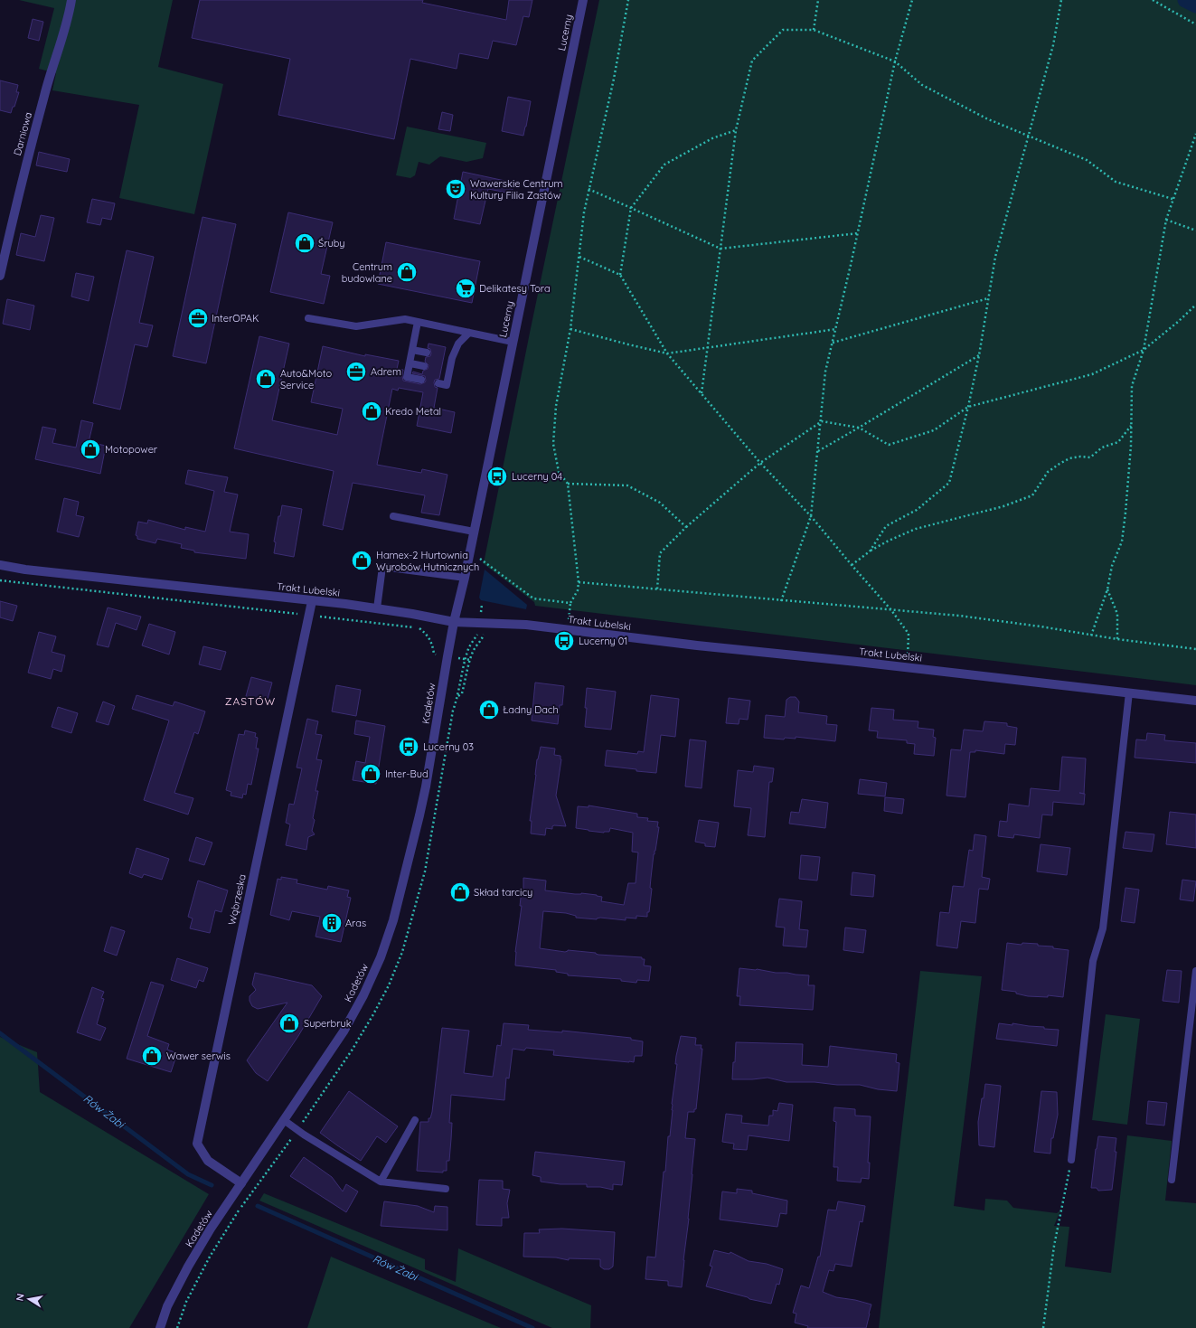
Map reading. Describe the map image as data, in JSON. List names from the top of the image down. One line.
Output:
{"streets":{"street":["Lucerny","Darniowa","Trakt Lubelski","Kadetów","Wąbrzeska"]},"crossings":[["Lucerny","Trakt Lubelski"],["Lucerny","Kadetów"],["Trakt Lubelski","Kadetów"],["Trakt Lubelski","Wąbrzeska"],["Kadetów","Wąbrzeska"]],"districts":["ZASTÓW"],"water":["Rów Żabi"],"places":{"theatre":["Wawerskie Centrum Kultury Filia Zastów"],"shop":["Śruby","Centrum budowlane","Auto&Moto Service","Kredo Metal","Motopower","Hamex-2 Hurtownia Wyrobów Hutnicznych","Ładny Dach","Inter-Bud","Skład tarcicy","Superbruk","Wawer serwis"],"supermarket":["Delikatesy Tora"],"office":["InterOPAK","Adrem"],"bus stop":["Lucerny 04","Lucerny 01","Lucerny 03"],"building":["Aras"]},"north":"left"}
